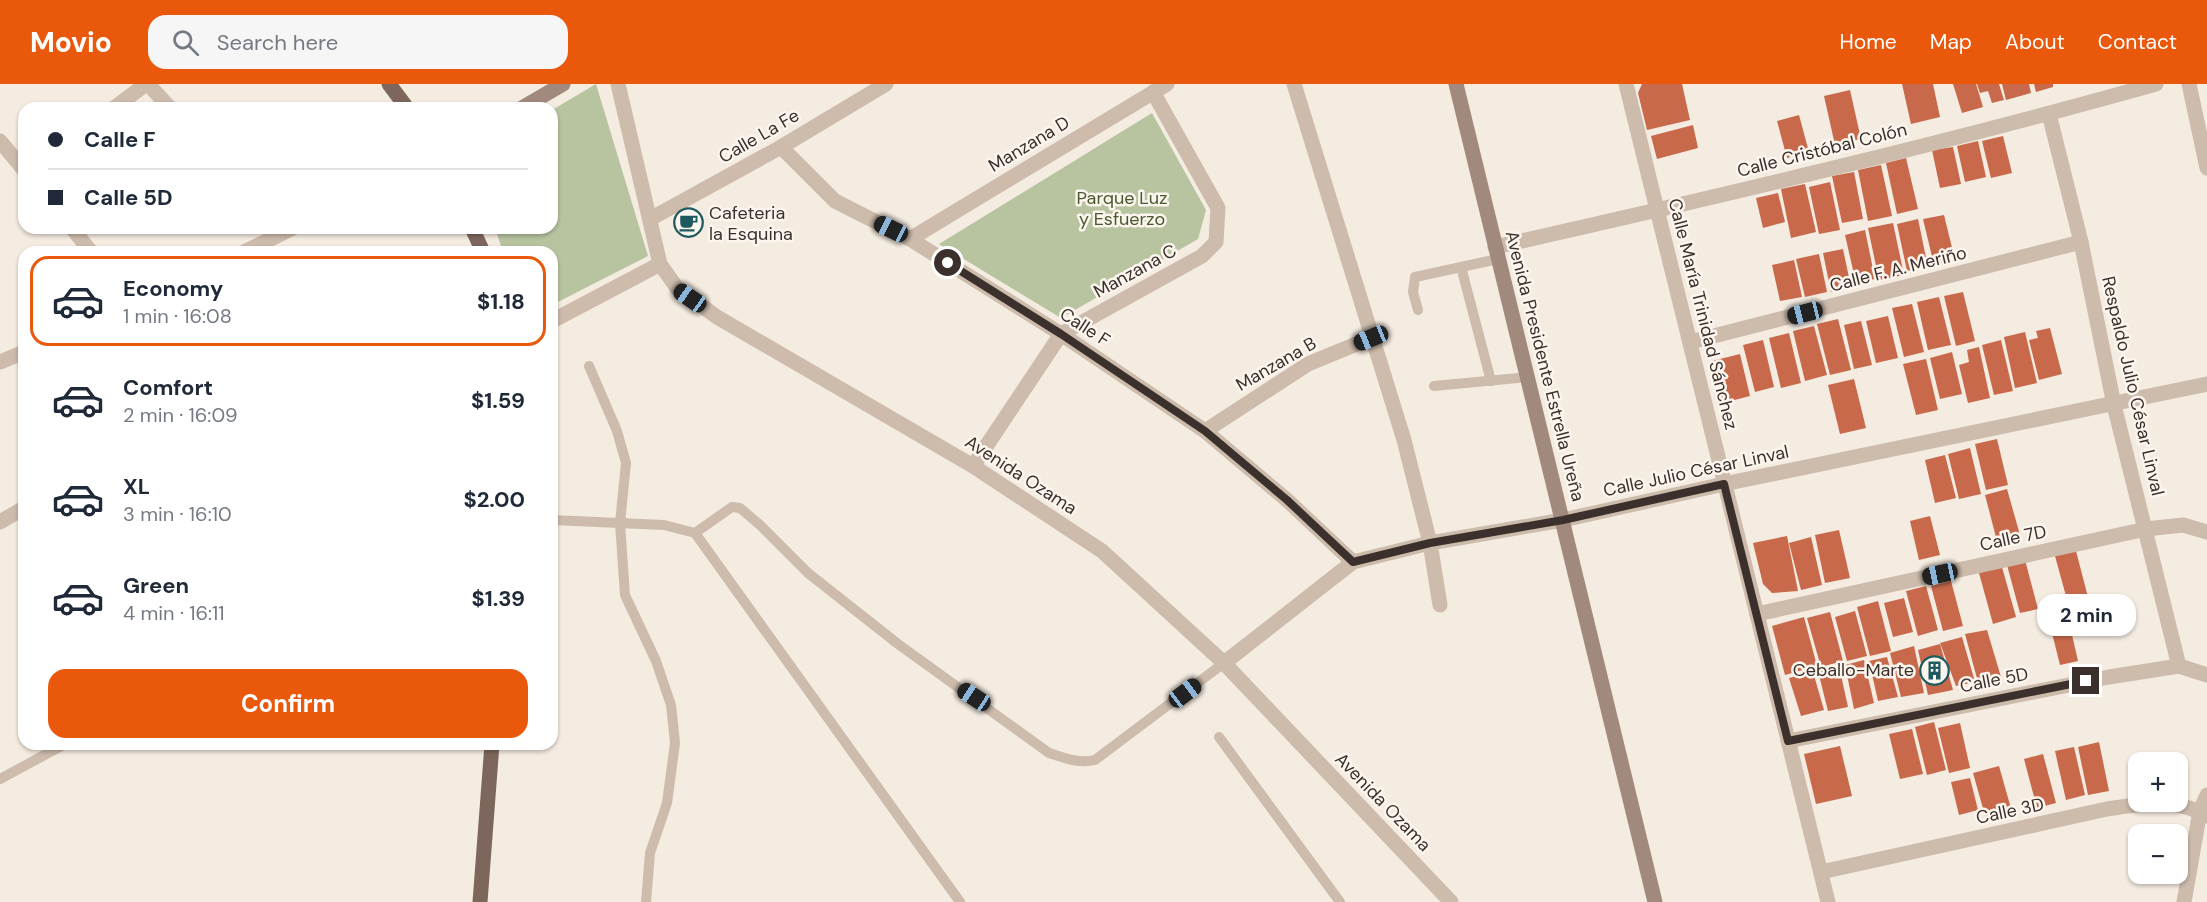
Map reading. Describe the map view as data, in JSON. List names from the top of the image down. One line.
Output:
{"streets":{"main road":["Avenida Presidente Estrella Ureña"],"street":["Calle La Fe","Manzana D","Calle Cristóbal Colón","Calle F. A. Meriño","Manzana C","Calle María Trinidad Sánchez","Calle F","Manzana B","Respaldo Julio César Linval","Calle Julio César Linval","Avenida Ozama","Calle 7D","Calle 5D","Calle 3D"]},"crossings":[["Calle La Fe","Calle F"],["Calle La Fe","Avenida Ozama"],["Manzana D","Manzana C"],["Manzana D","Calle F"],["Calle Cristóbal Colón","Calle María Trinidad Sánchez"],["Calle Cristóbal Colón","Avenida Presidente Estrella Ureña"],["Calle Cristóbal Colón","Respaldo Julio César Linval"],["Calle F. A. Meriño","Calle María Trinidad Sánchez"],["Calle F. A. Meriño","Respaldo Julio César Linval"],["Manzana C","Calle F"],["Manzana C","Avenida Ozama"],["Calle María Trinidad Sánchez","Calle Julio César Linval"],["Calle María Trinidad Sánchez","Calle 7D"],["Calle María Trinidad Sánchez","Calle 5D"],["Calle María Trinidad Sánchez","Calle 3D"],["Calle F","Manzana B"],["Calle F","Calle Julio César Linval"],["Avenida Presidente Estrella Ureña","Calle Julio César Linval"],["Respaldo Julio César Linval","Calle Julio César Linval"],["Respaldo Julio César Linval","Calle 7D"],["Respaldo Julio César Linval","Calle 5D"],["Calle Julio César Linval","Avenida Ozama"]],"parks":["Parque Luz y Esfuerzo"],"places":{"cafe":["Cafeteria la Esquina"],"building":["Ceballo-Marte"]},"page":{"header":"Movio","search":"Search here","nav":["Home","Map","About","Contact"],"banner":["Calle F","Calle 5D"],"list":[{"name":"Economy","note":"1 min · 16:08","value":"$1.18"},{"name":"Comfort","note":"2 min · 16:09","value":"$1.59"},{"name":"XL","note":"3 min · 16:10","value":"$2.00"},{"name":"Green","note":"4 min · 16:11","value":"$1.39"}],"bubble":"2 min","buttons":"Confirm","map_buttons":["+","−"]}}
